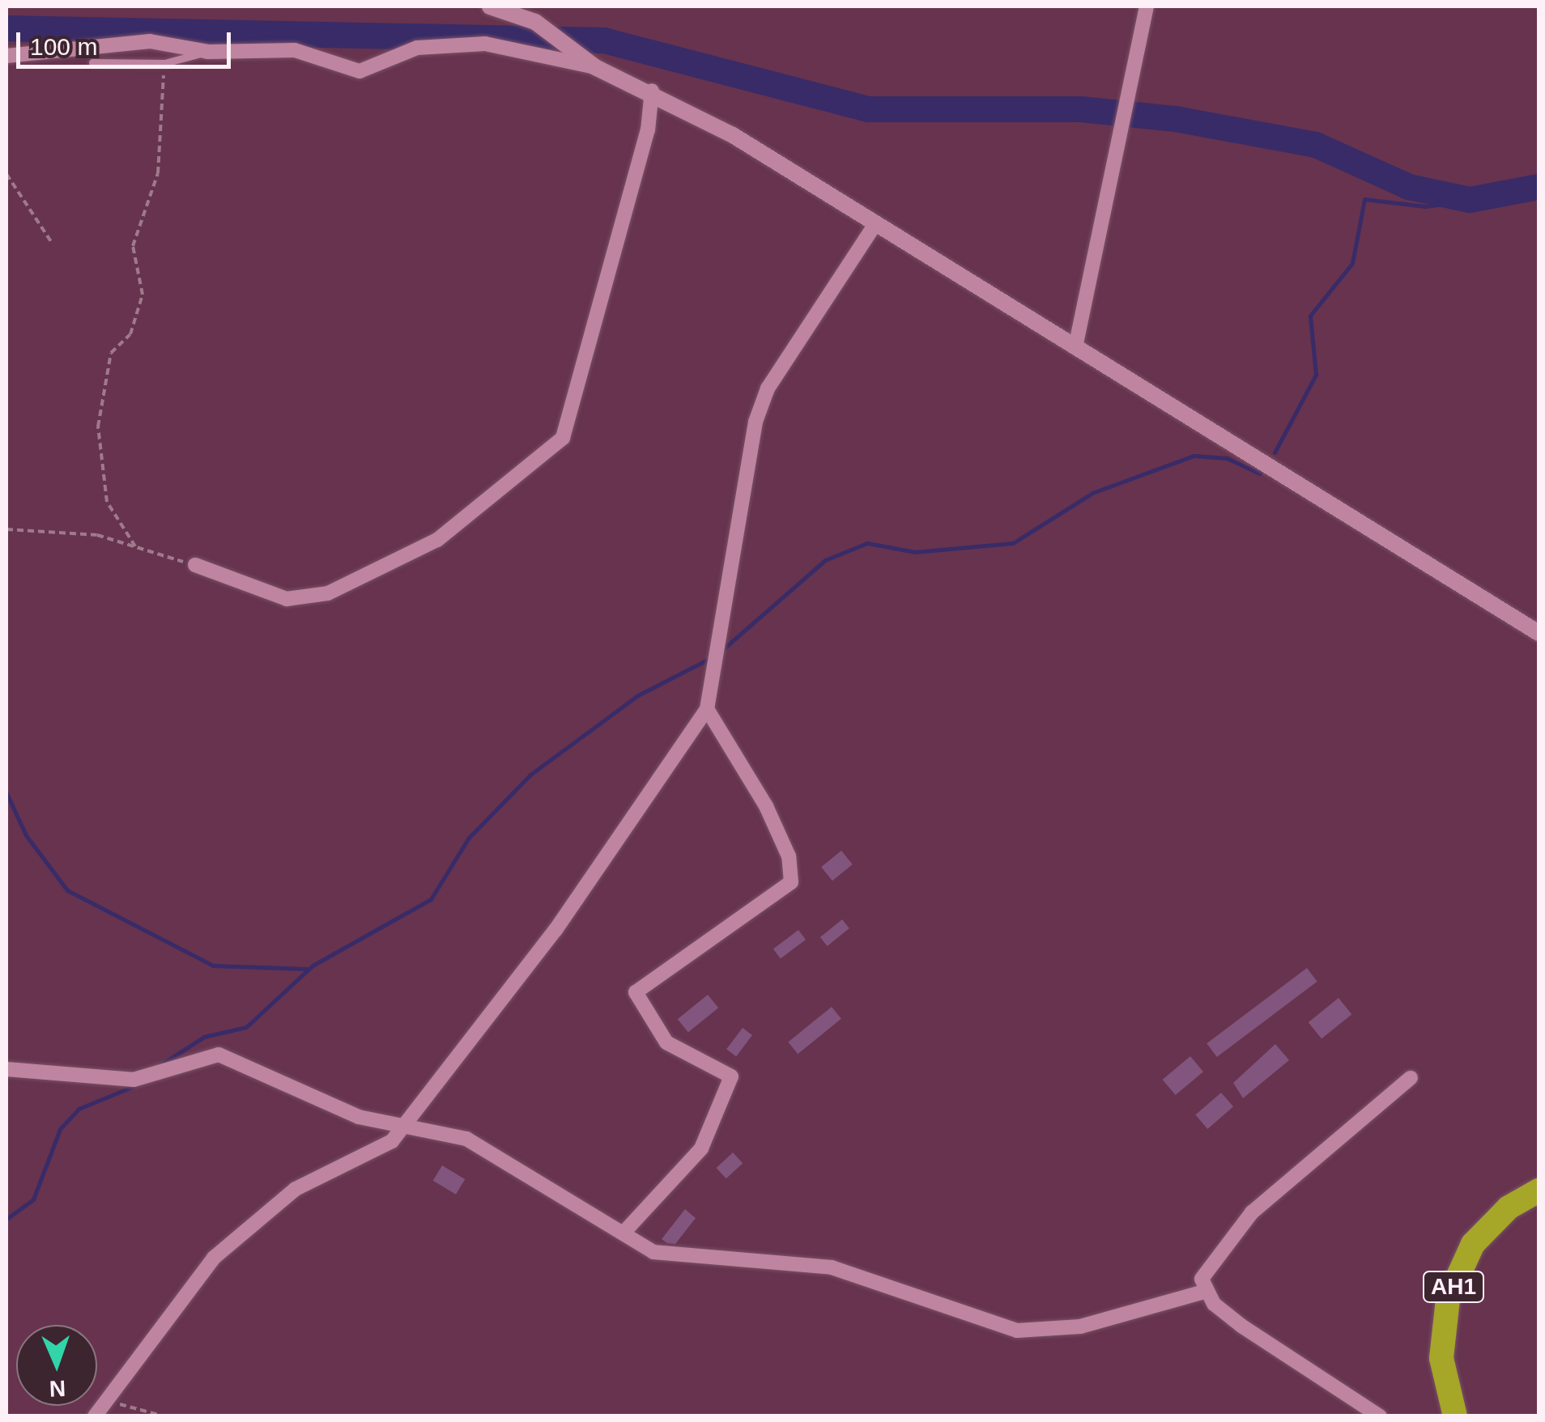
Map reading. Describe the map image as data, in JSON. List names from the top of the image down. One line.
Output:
{"streets":{"highway":["AH1"]},"scale_bar":"100 m","north":"bottom"}
